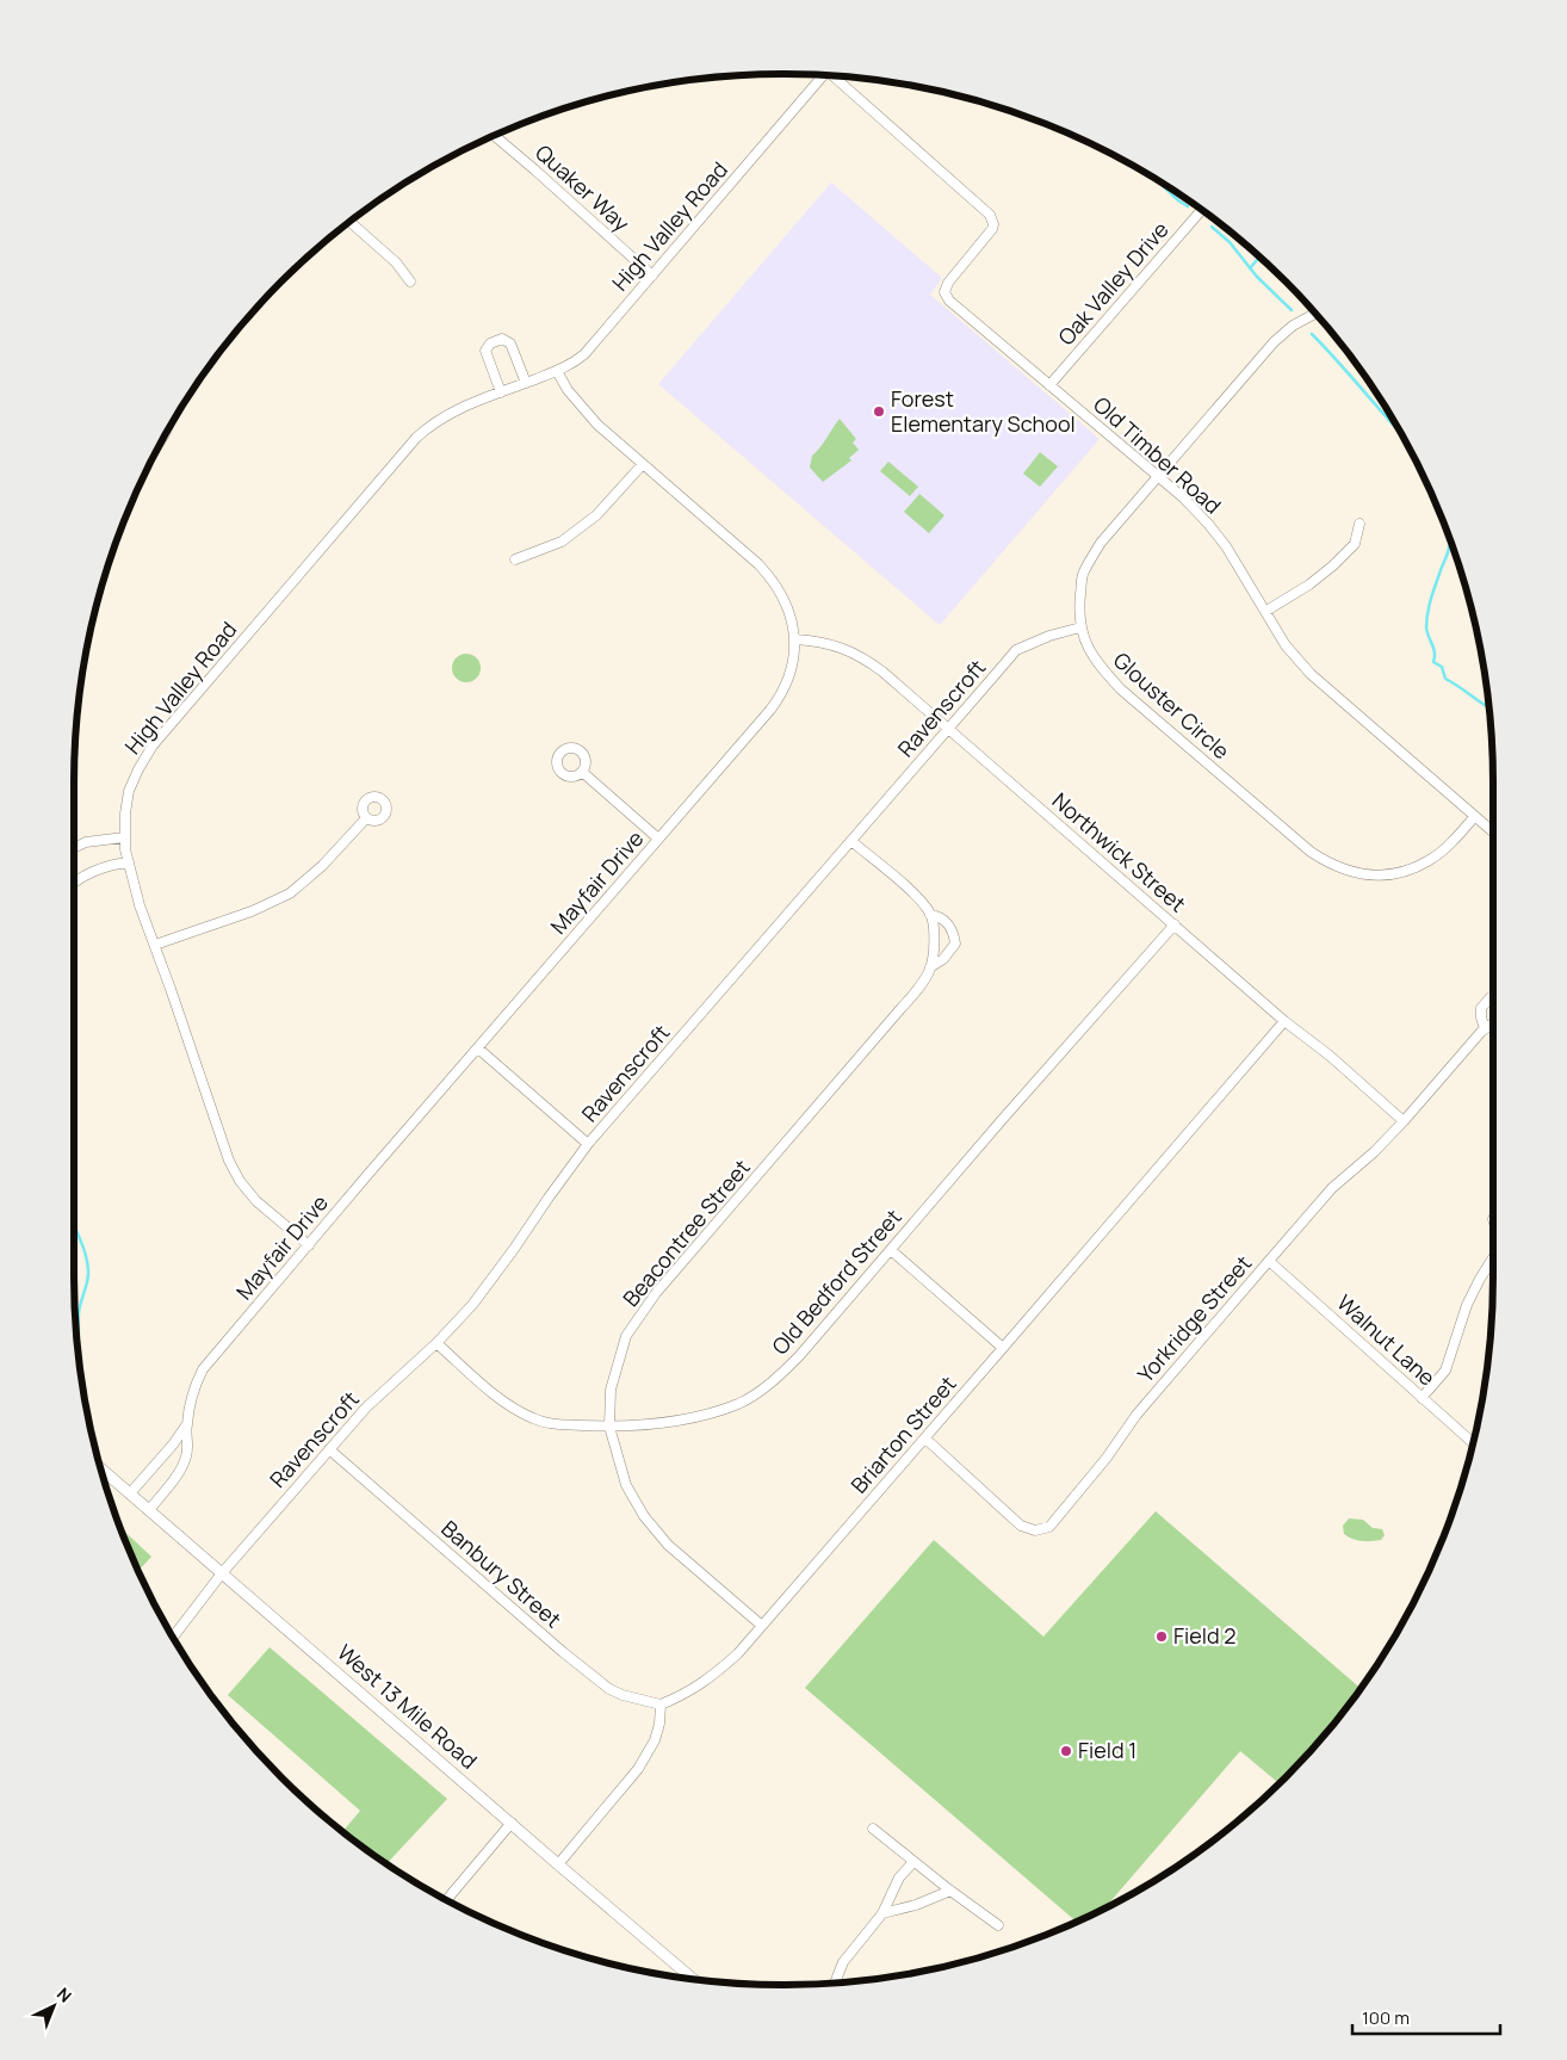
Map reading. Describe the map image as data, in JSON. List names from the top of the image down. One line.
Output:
{"streets":{"street":["Quaker Way","High Valley Road","Oak Valley Drive","Old Timber Road","Glouster Circle","Ravenscroft","Northwick Street","Mayfair Drive","Beacontree Street","Old Bedford Street","Yorkridge Street","Walnut Lane","Briarton Street","Banbury Street","West 13 Mile Road"]},"crossings":[["Quaker Way","High Valley Road"],["High Valley Road","Mayfair Drive"],["Oak Valley Drive","Old Timber Road"],["Old Timber Road","Glouster Circle"],["Glouster Circle","Ravenscroft"],["Ravenscroft","Northwick Street"],["Ravenscroft","Beacontree Street"],["Ravenscroft","Old Bedford Street"],["Ravenscroft","Banbury Street"],["Ravenscroft","West 13 Mile Road"],["Northwick Street","Mayfair Drive"],["Northwick Street","Old Bedford Street"],["Northwick Street","Yorkridge Street"],["Northwick Street","Briarton Street"],["Mayfair Drive","West 13 Mile Road"],["Beacontree Street","Old Bedford Street"],["Beacontree Street","Briarton Street"],["Yorkridge Street","Walnut Lane"],["Yorkridge Street","Briarton Street"],["Briarton Street","Banbury Street"]],"places":["Forest Elementary School","Field 2","Field 1"],"scale_bar":"100 m","north":"top right"}
